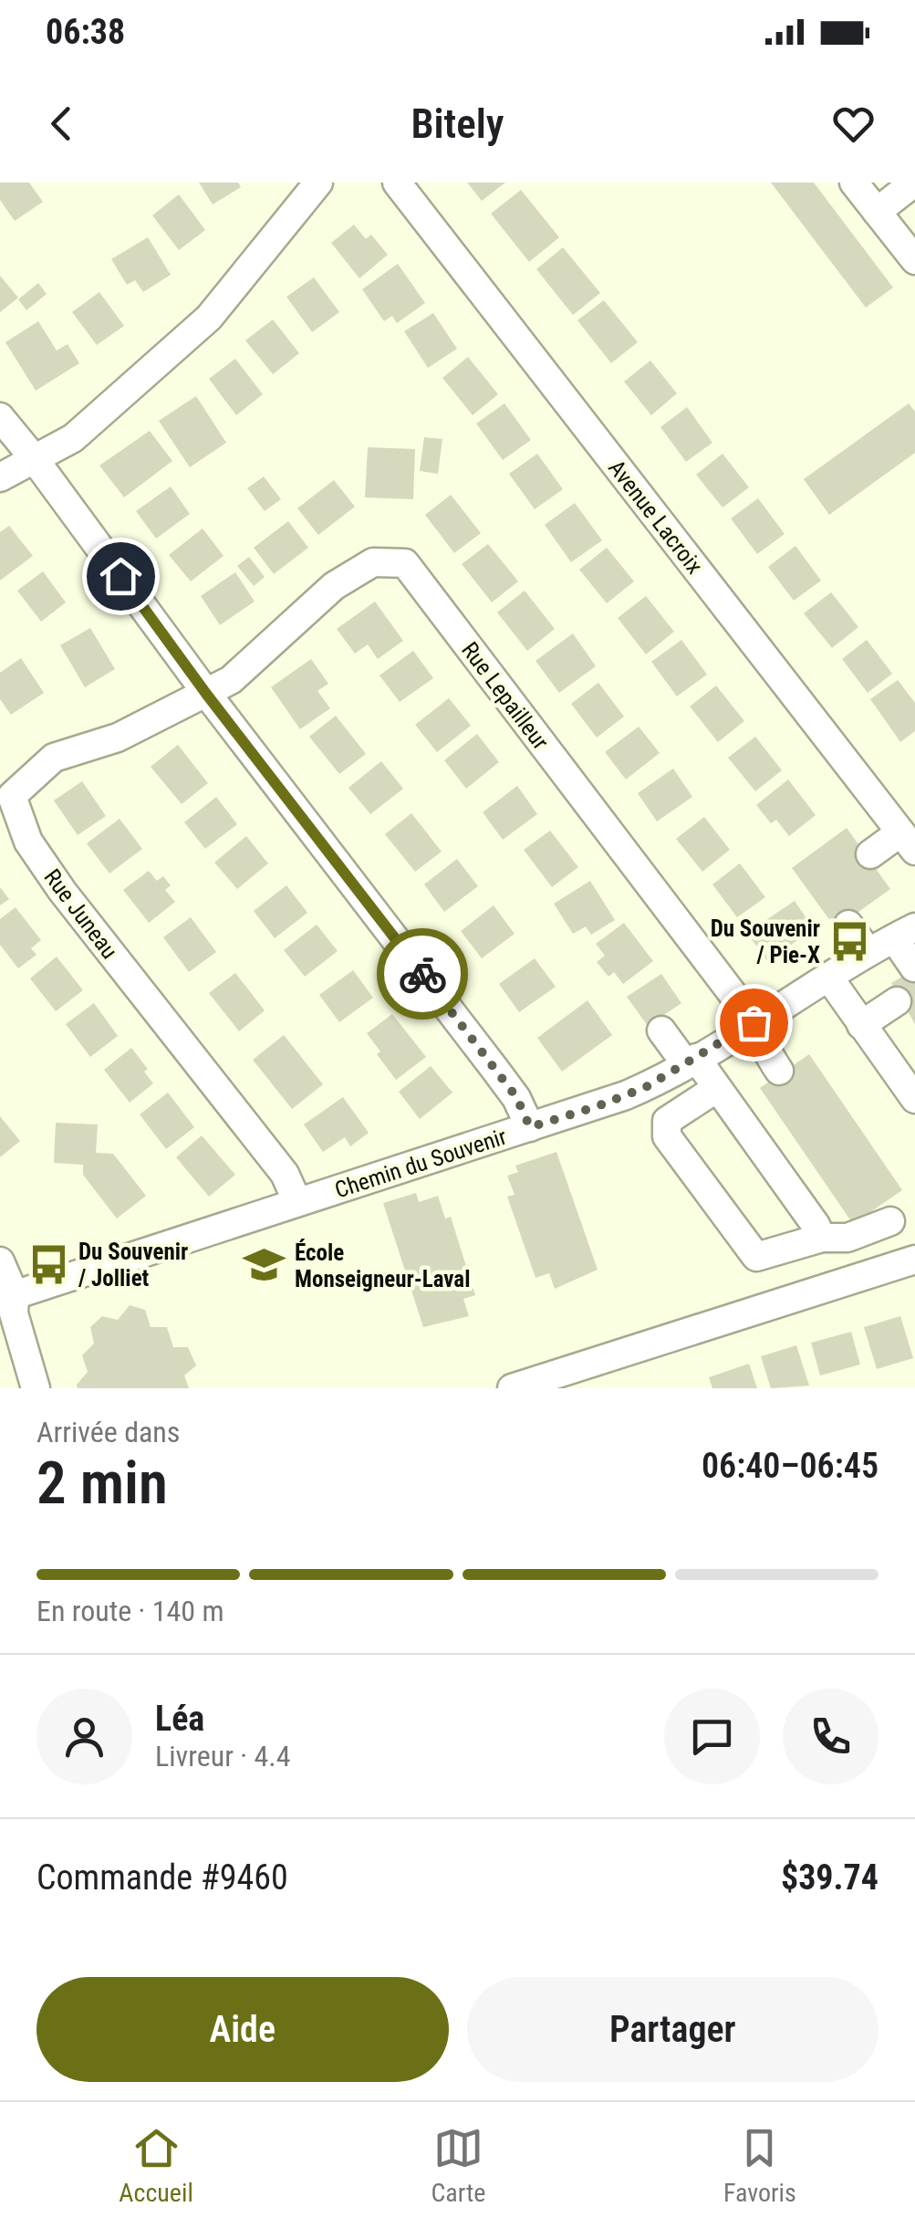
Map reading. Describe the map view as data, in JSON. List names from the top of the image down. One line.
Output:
{"streets":{"street":["Avenue Lacroix","Rue Lepailleur","Rue Juneau","Chemin du Souvenir"]},"crossings":[["Rue Lepailleur","Rue Juneau"],["Rue Lepailleur","Chemin du Souvenir"],["Rue Juneau","Chemin du Souvenir"]],"places":{"bus stop":["Du Souvenir / Pie-X","Du Souvenir / Jolliet"],"school or university":["École Monseigneur-Laval"]},"page":{"status":"06:38","header":"Bitely","heading":["2 min","Arrivée dans","06:40–06:45"],"panel":["Léa","Livreur · 4.4","Commande #9460","$39.74"],"bar":"En route · 140 m","buttons":["Aide","Partager"],"tabs":["Accueil","Carte","Favoris"]}}
